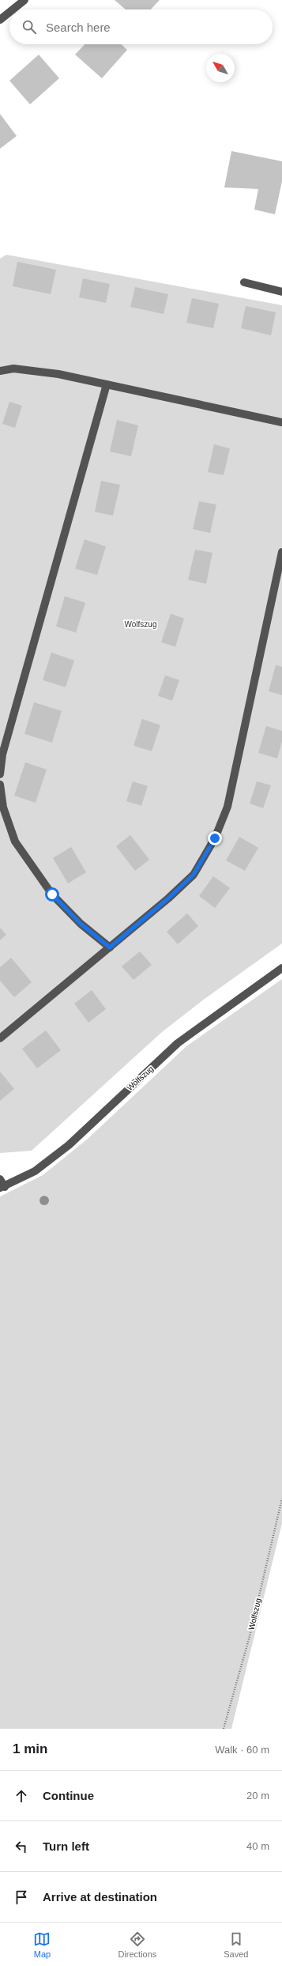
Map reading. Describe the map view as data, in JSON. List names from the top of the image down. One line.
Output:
{"streets":{"street":["Wolfszug"]},"parks":["Wolfszug"],"north":"top left","page":{"search":"Search here","heading":["1 min","Walk · 60 m"],"list":[["Continue","20 m"],["Turn left","40 m"],"Arrive at destination"],"nav":["Map","Directions","Saved"]}}
